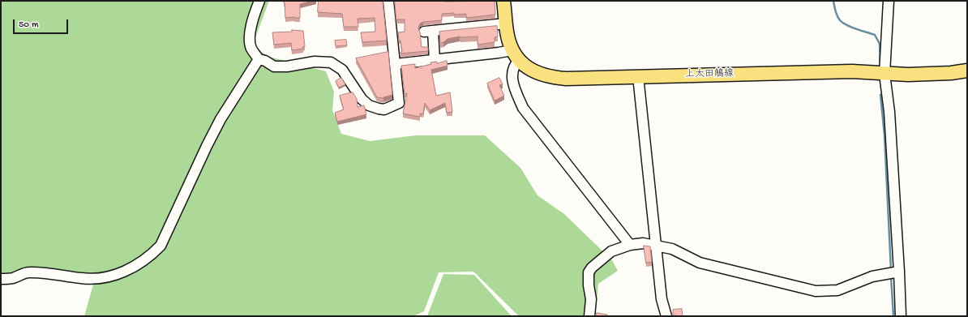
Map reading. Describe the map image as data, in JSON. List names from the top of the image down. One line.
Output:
{"streets":{"main road":["上太田鵤線"]},"scale_bar":"50 m"}
